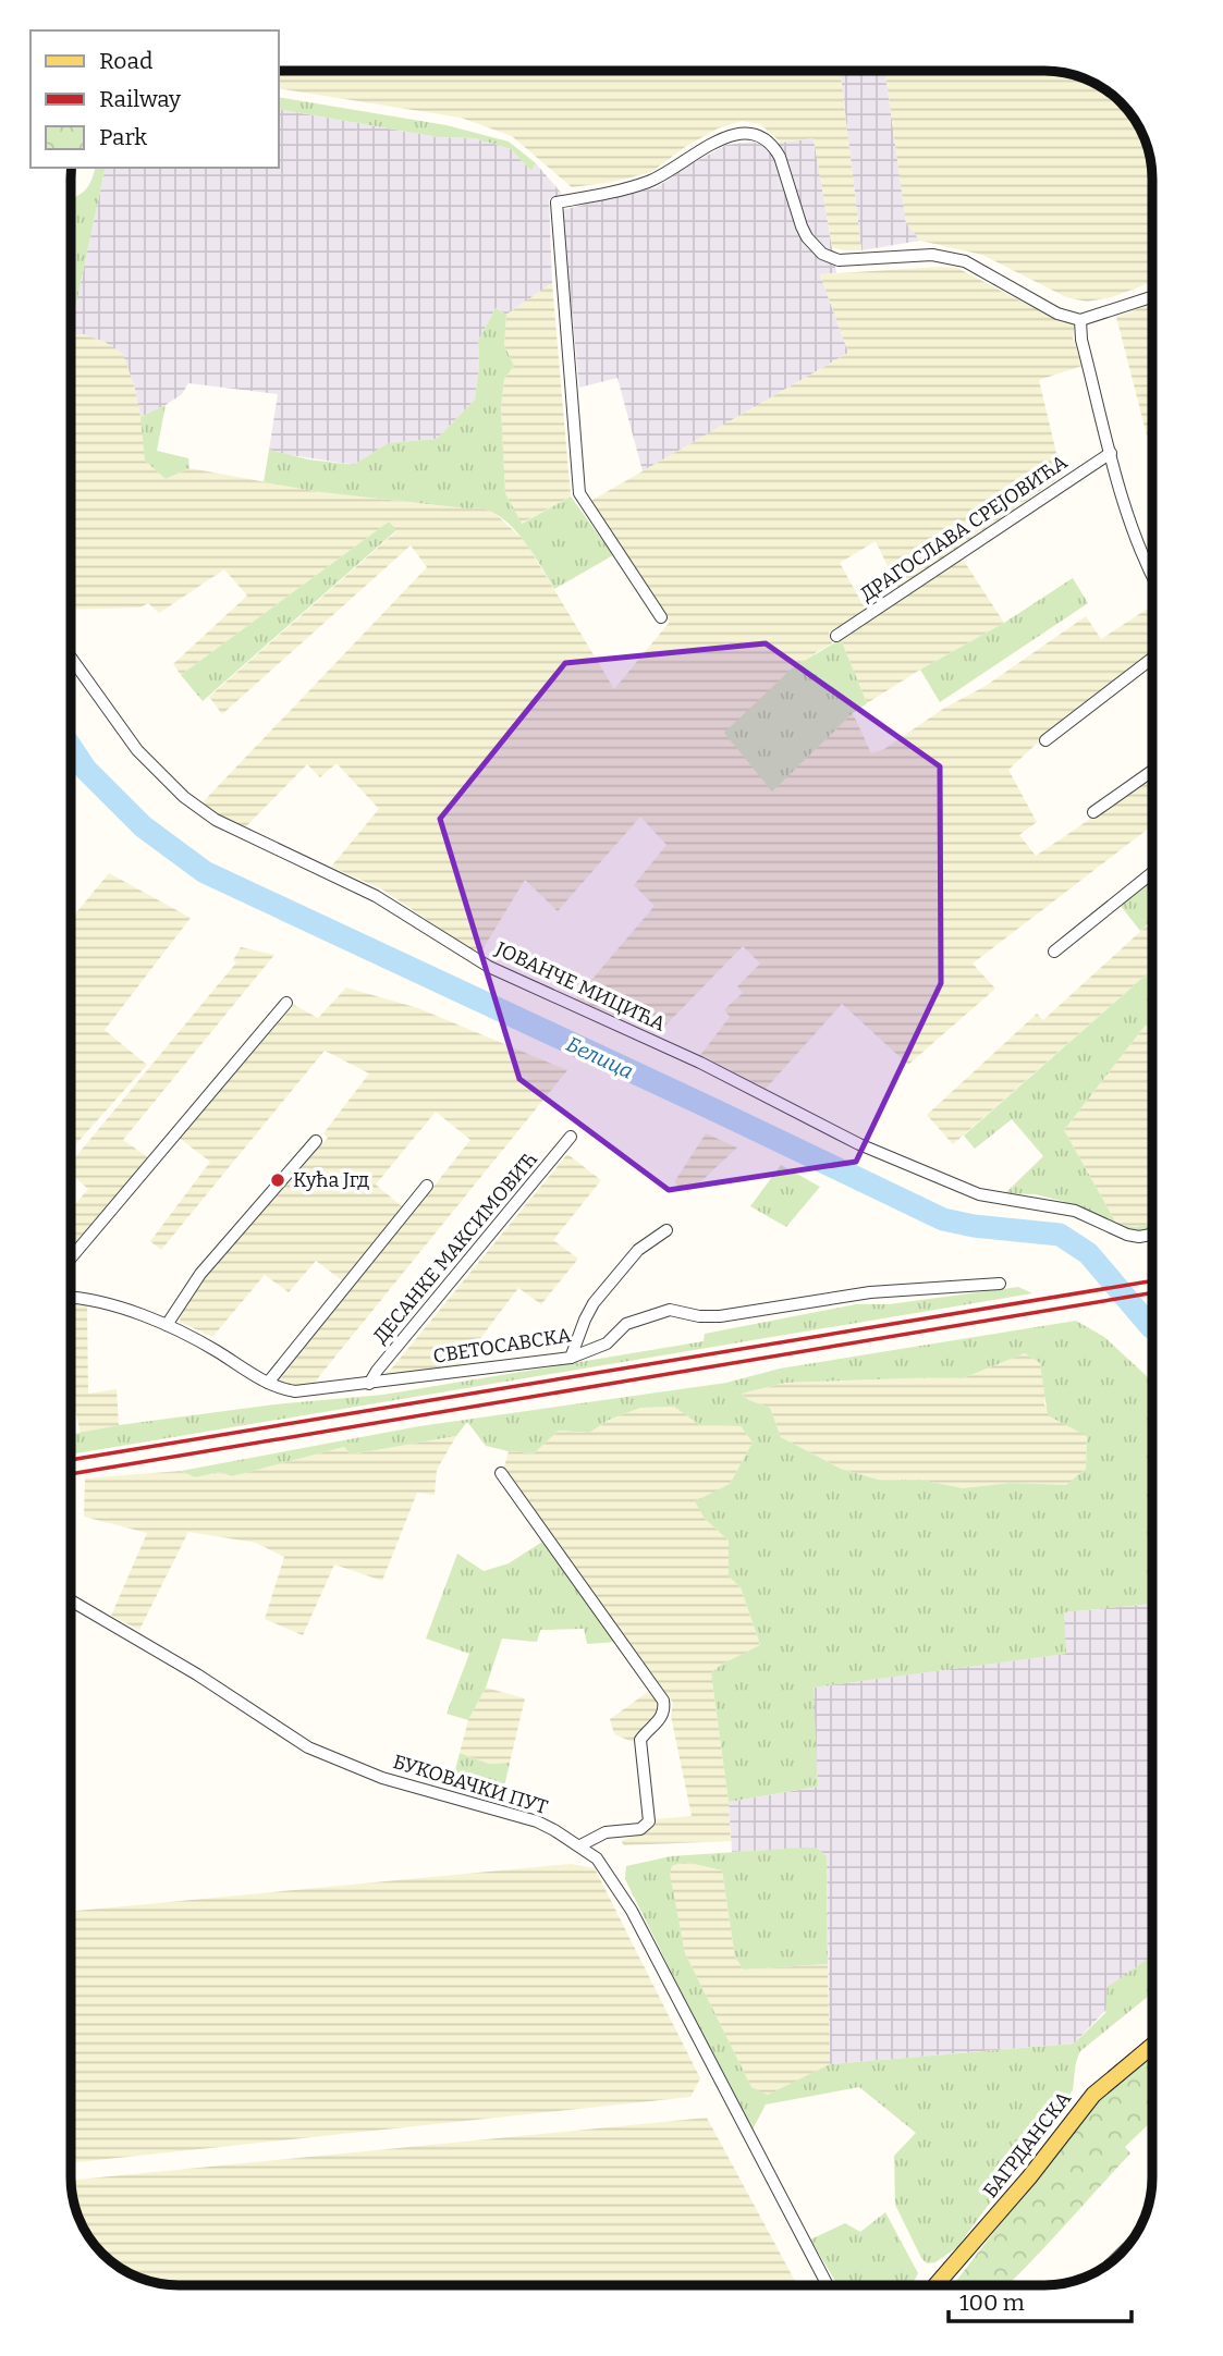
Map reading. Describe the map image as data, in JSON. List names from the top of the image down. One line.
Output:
{"streets":{"main road":["БАГРДАНСКА"],"street":["ДРАГОСЛАВА СРЕЈОВИЋА","ЈОВАНЧЕ МИЦИЋА","ДЕСАНКЕ МАКСИМОВИЋ","СВЕТОСАВСКА","БУКОВАЧКИ ПУТ"]},"crossings":[["ДЕСАНКЕ МАКСИМОВИЋ","СВЕТОСАВСКА"]],"water":["Белица"],"places":["Кућа Јгд"],"legend":["Road","Railway","Park"],"scale_bar":"100 m"}
